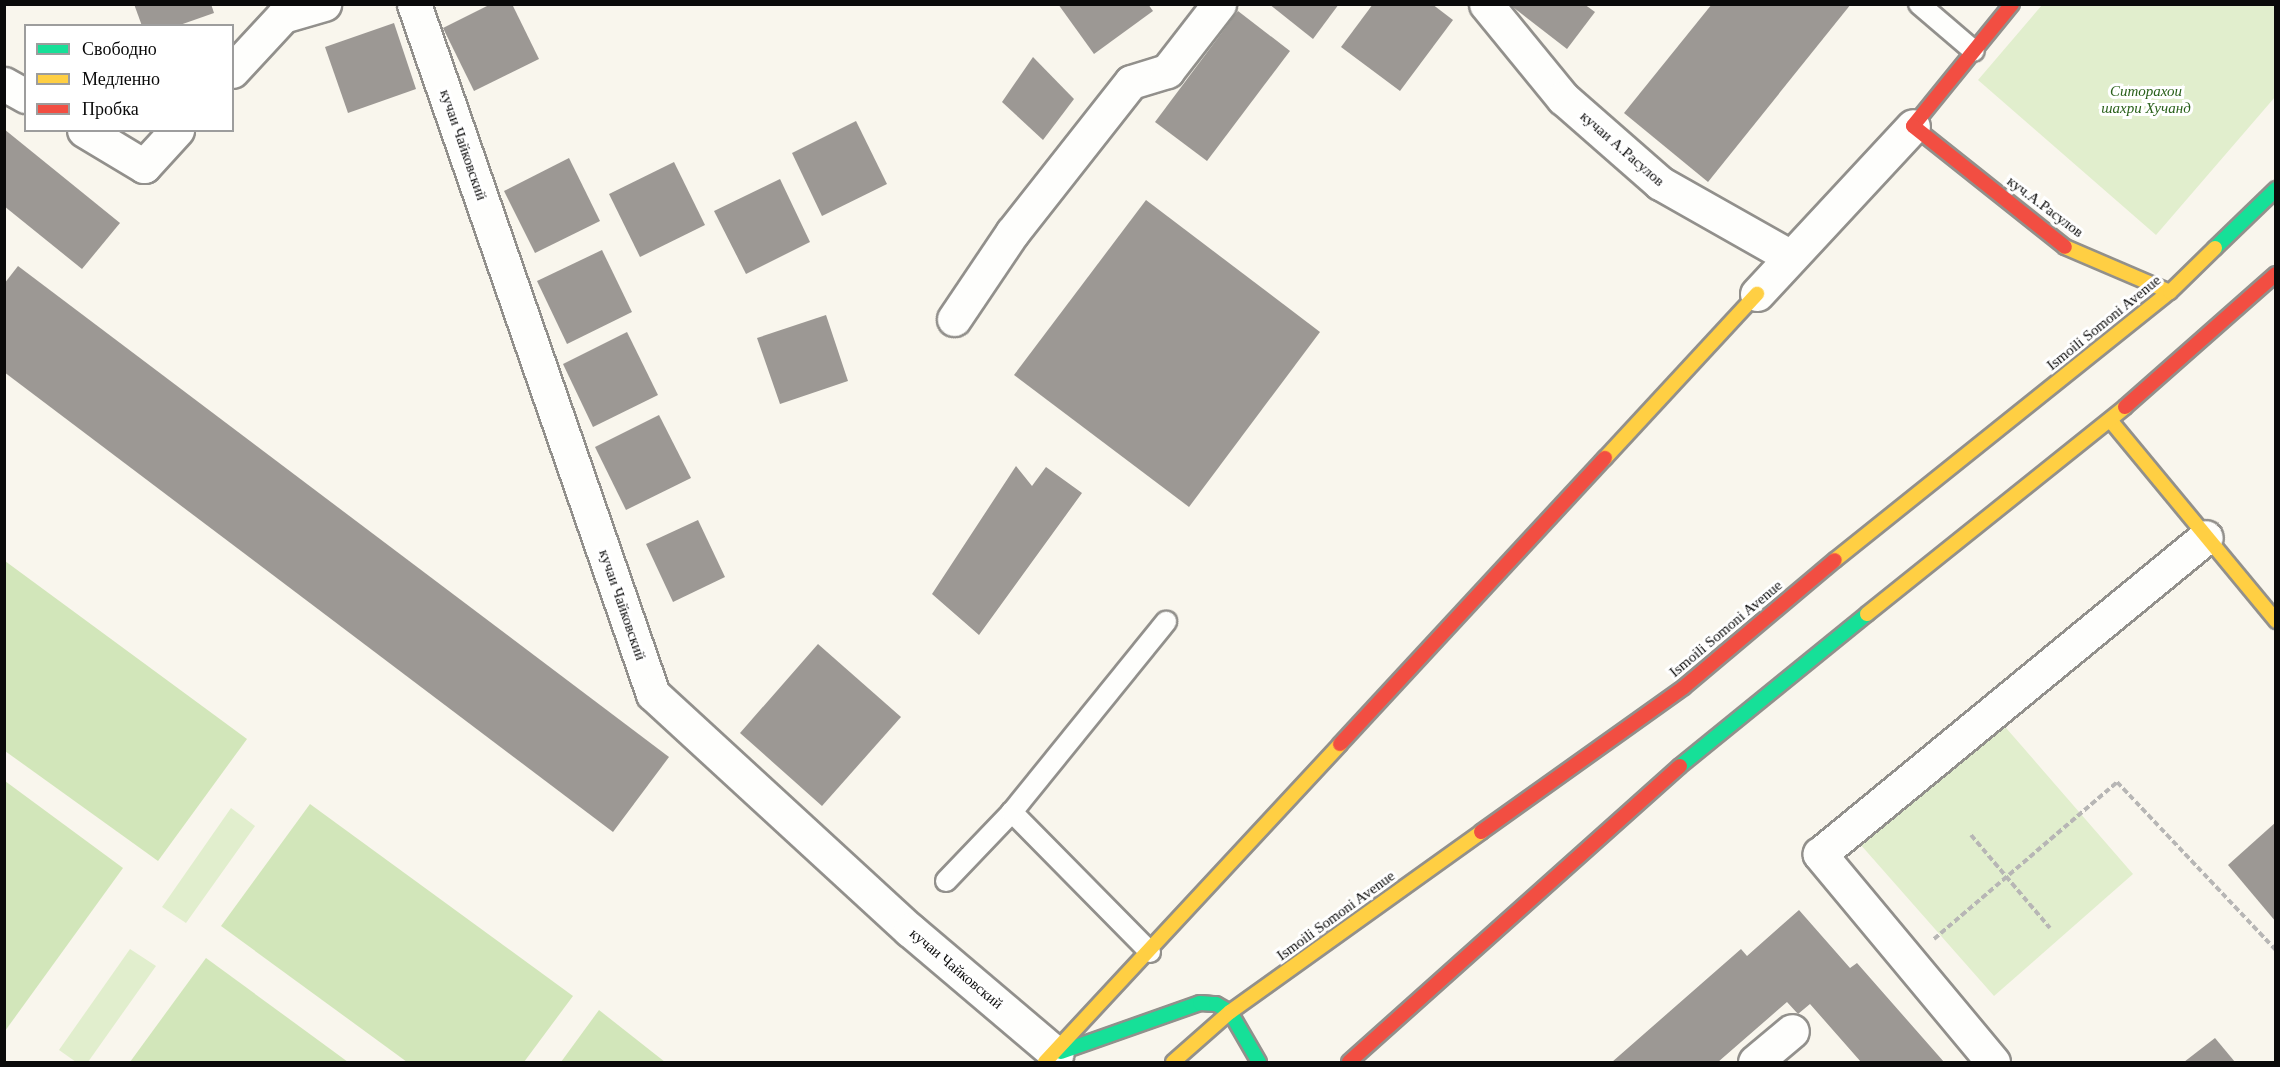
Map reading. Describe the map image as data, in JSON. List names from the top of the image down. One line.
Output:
{"streets":{"main road":["куч.А.Расулов","Ismoili Somoni Avenue"],"street":["кучаи Чайковский","кучаи А.Расулов"]},"crossings":[["куч.А.Расулов","Ismoili Somoni Avenue"]],"parks":["Ситорахои шахри Хучанд"],"legend":["Свободно","Медленно","Пробка"]}
